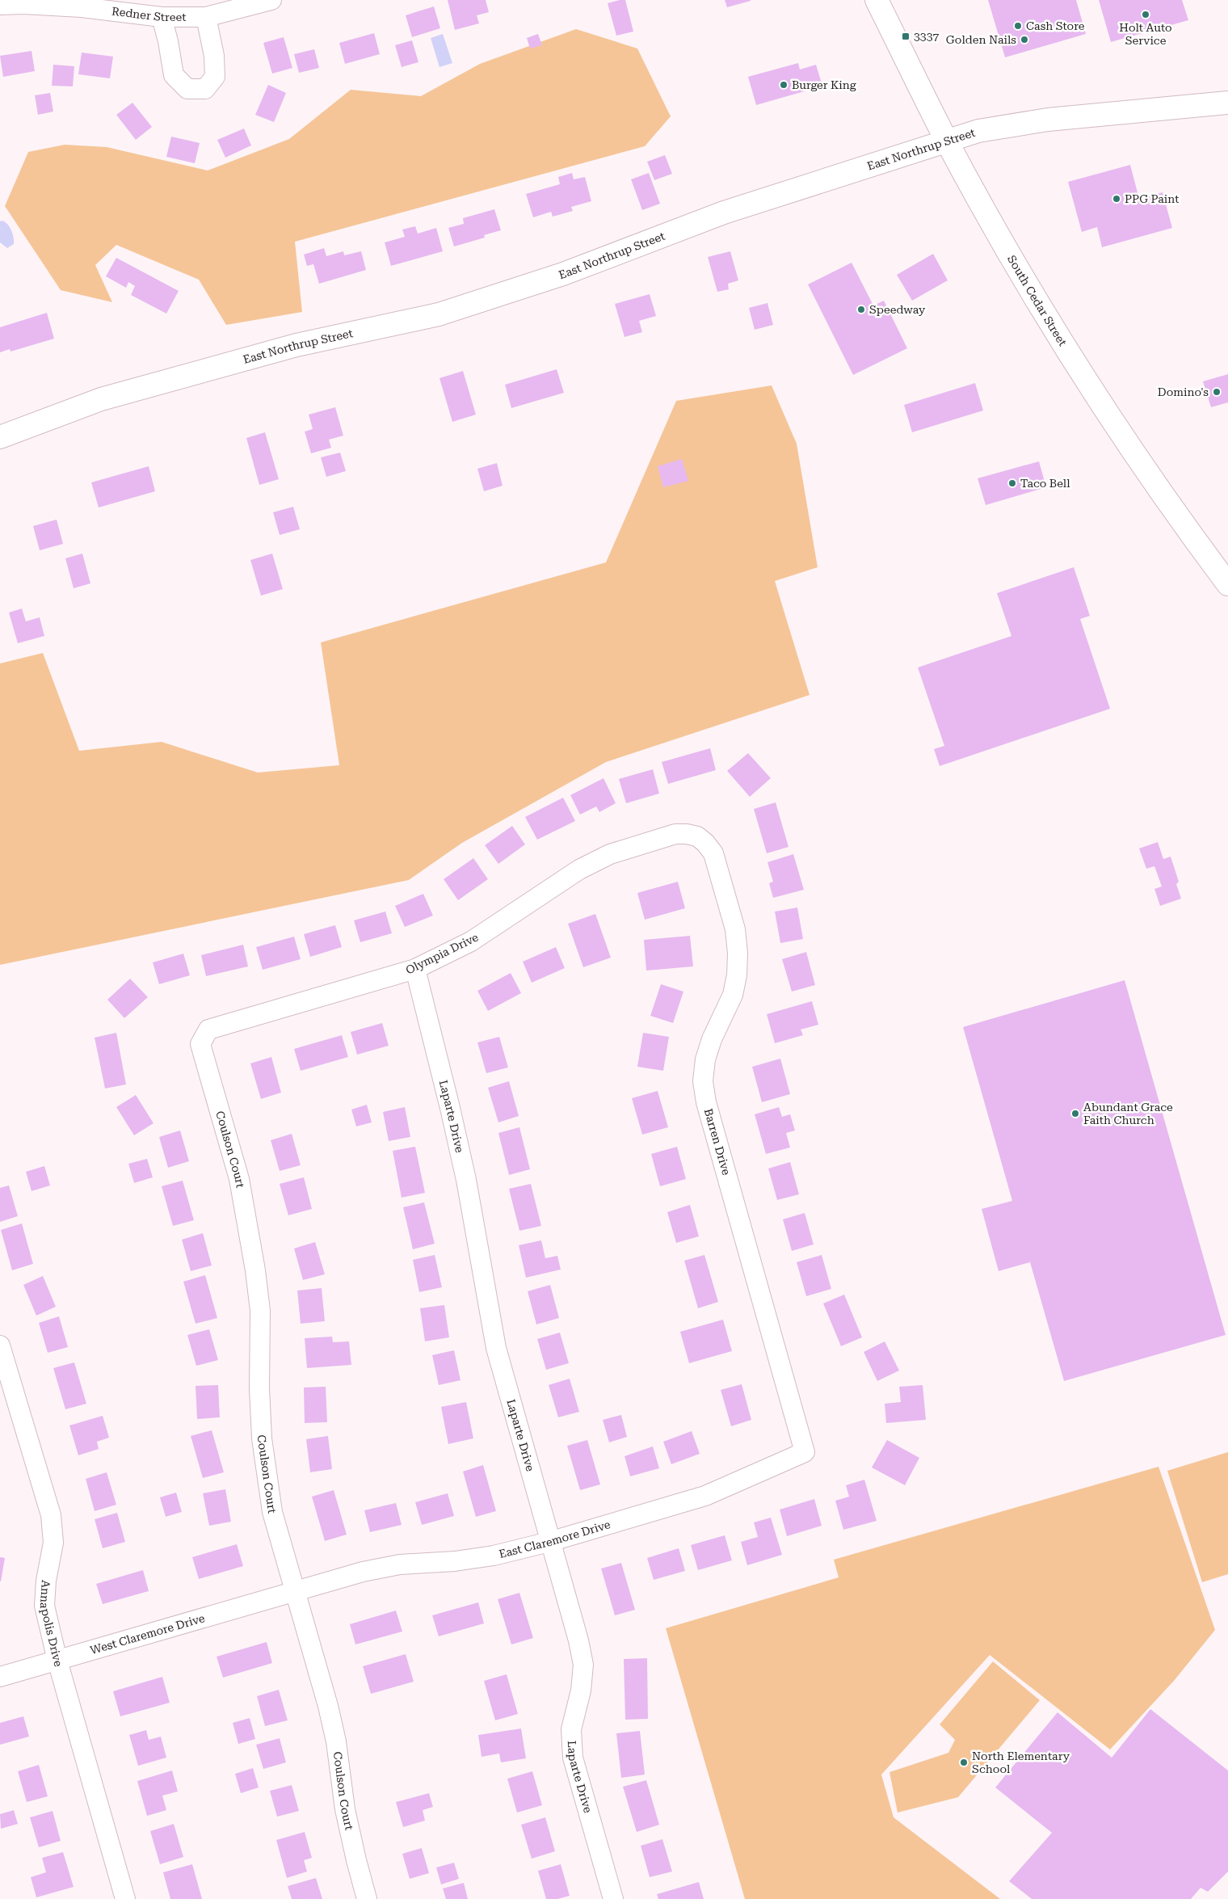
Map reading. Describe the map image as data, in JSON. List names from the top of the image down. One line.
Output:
{"streets":{"street":["Redner Street","East Northrup Street","South Cedar Street","Olympia Drive","Laparte Drive","Barren Drive","Coulson Court","East Claremore Drive","Annapolis Drive","West Claremore Drive"]},"crossings":[["East Northrup Street","South Cedar Street"],["Olympia Drive","Laparte Drive"],["Olympia Drive","Barren Drive"],["Olympia Drive","Coulson Court"],["Laparte Drive","East Claremore Drive"],["Barren Drive","East Claremore Drive"],["Coulson Court","East Claremore Drive"],["Coulson Court","West Claremore Drive"],["East Claremore Drive","West Claremore Drive"],["Annapolis Drive","West Claremore Drive"]],"places":{"other":["Holt Auto Service","Cash Store","Golden Nails","Burger King","PPG Paint","Speedway","Domino's","Taco Bell","Abundant Grace Faith Church","North Elementary School"],"transit":["3337"]}}
